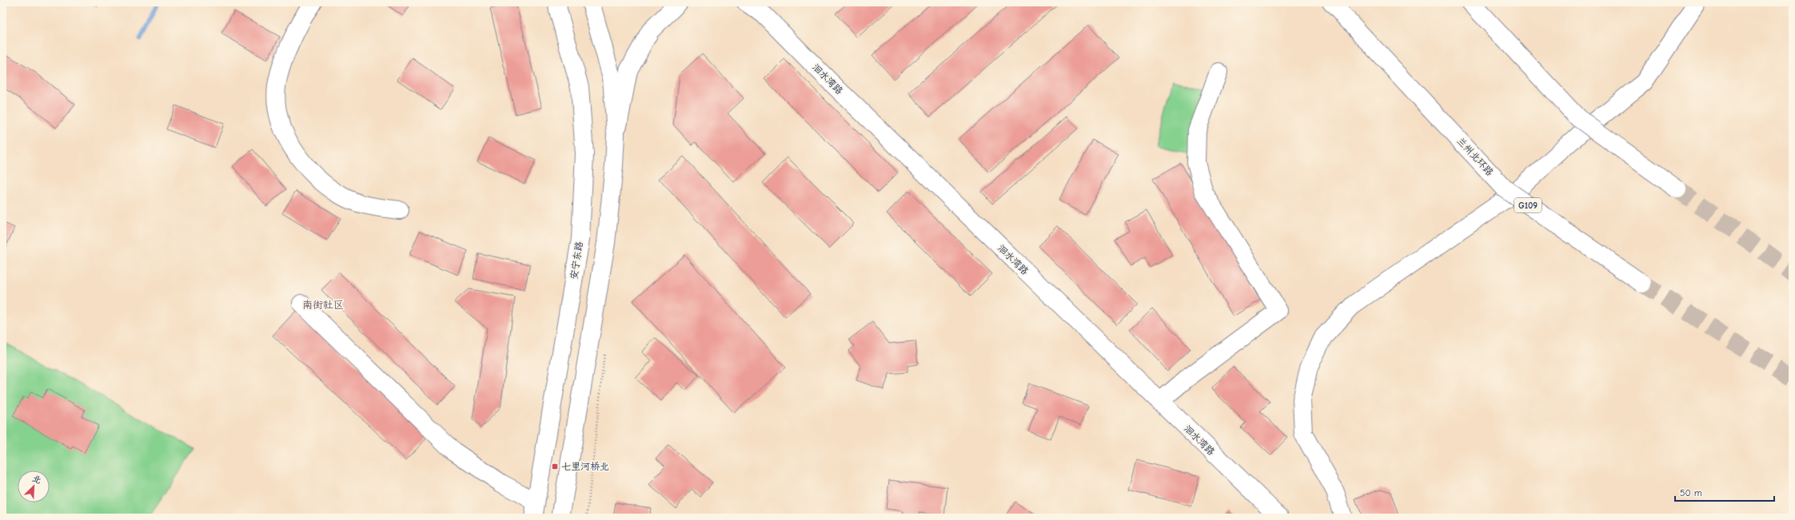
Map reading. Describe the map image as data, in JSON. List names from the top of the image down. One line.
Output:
{"streets":{"main road":["洄水湾路","兰州北环路","G109","安宁东路"]},"districts":["南街社区"],"places":{"transit":["七里河桥北"]},"scale_bar":"50 m","north":"top right"}
